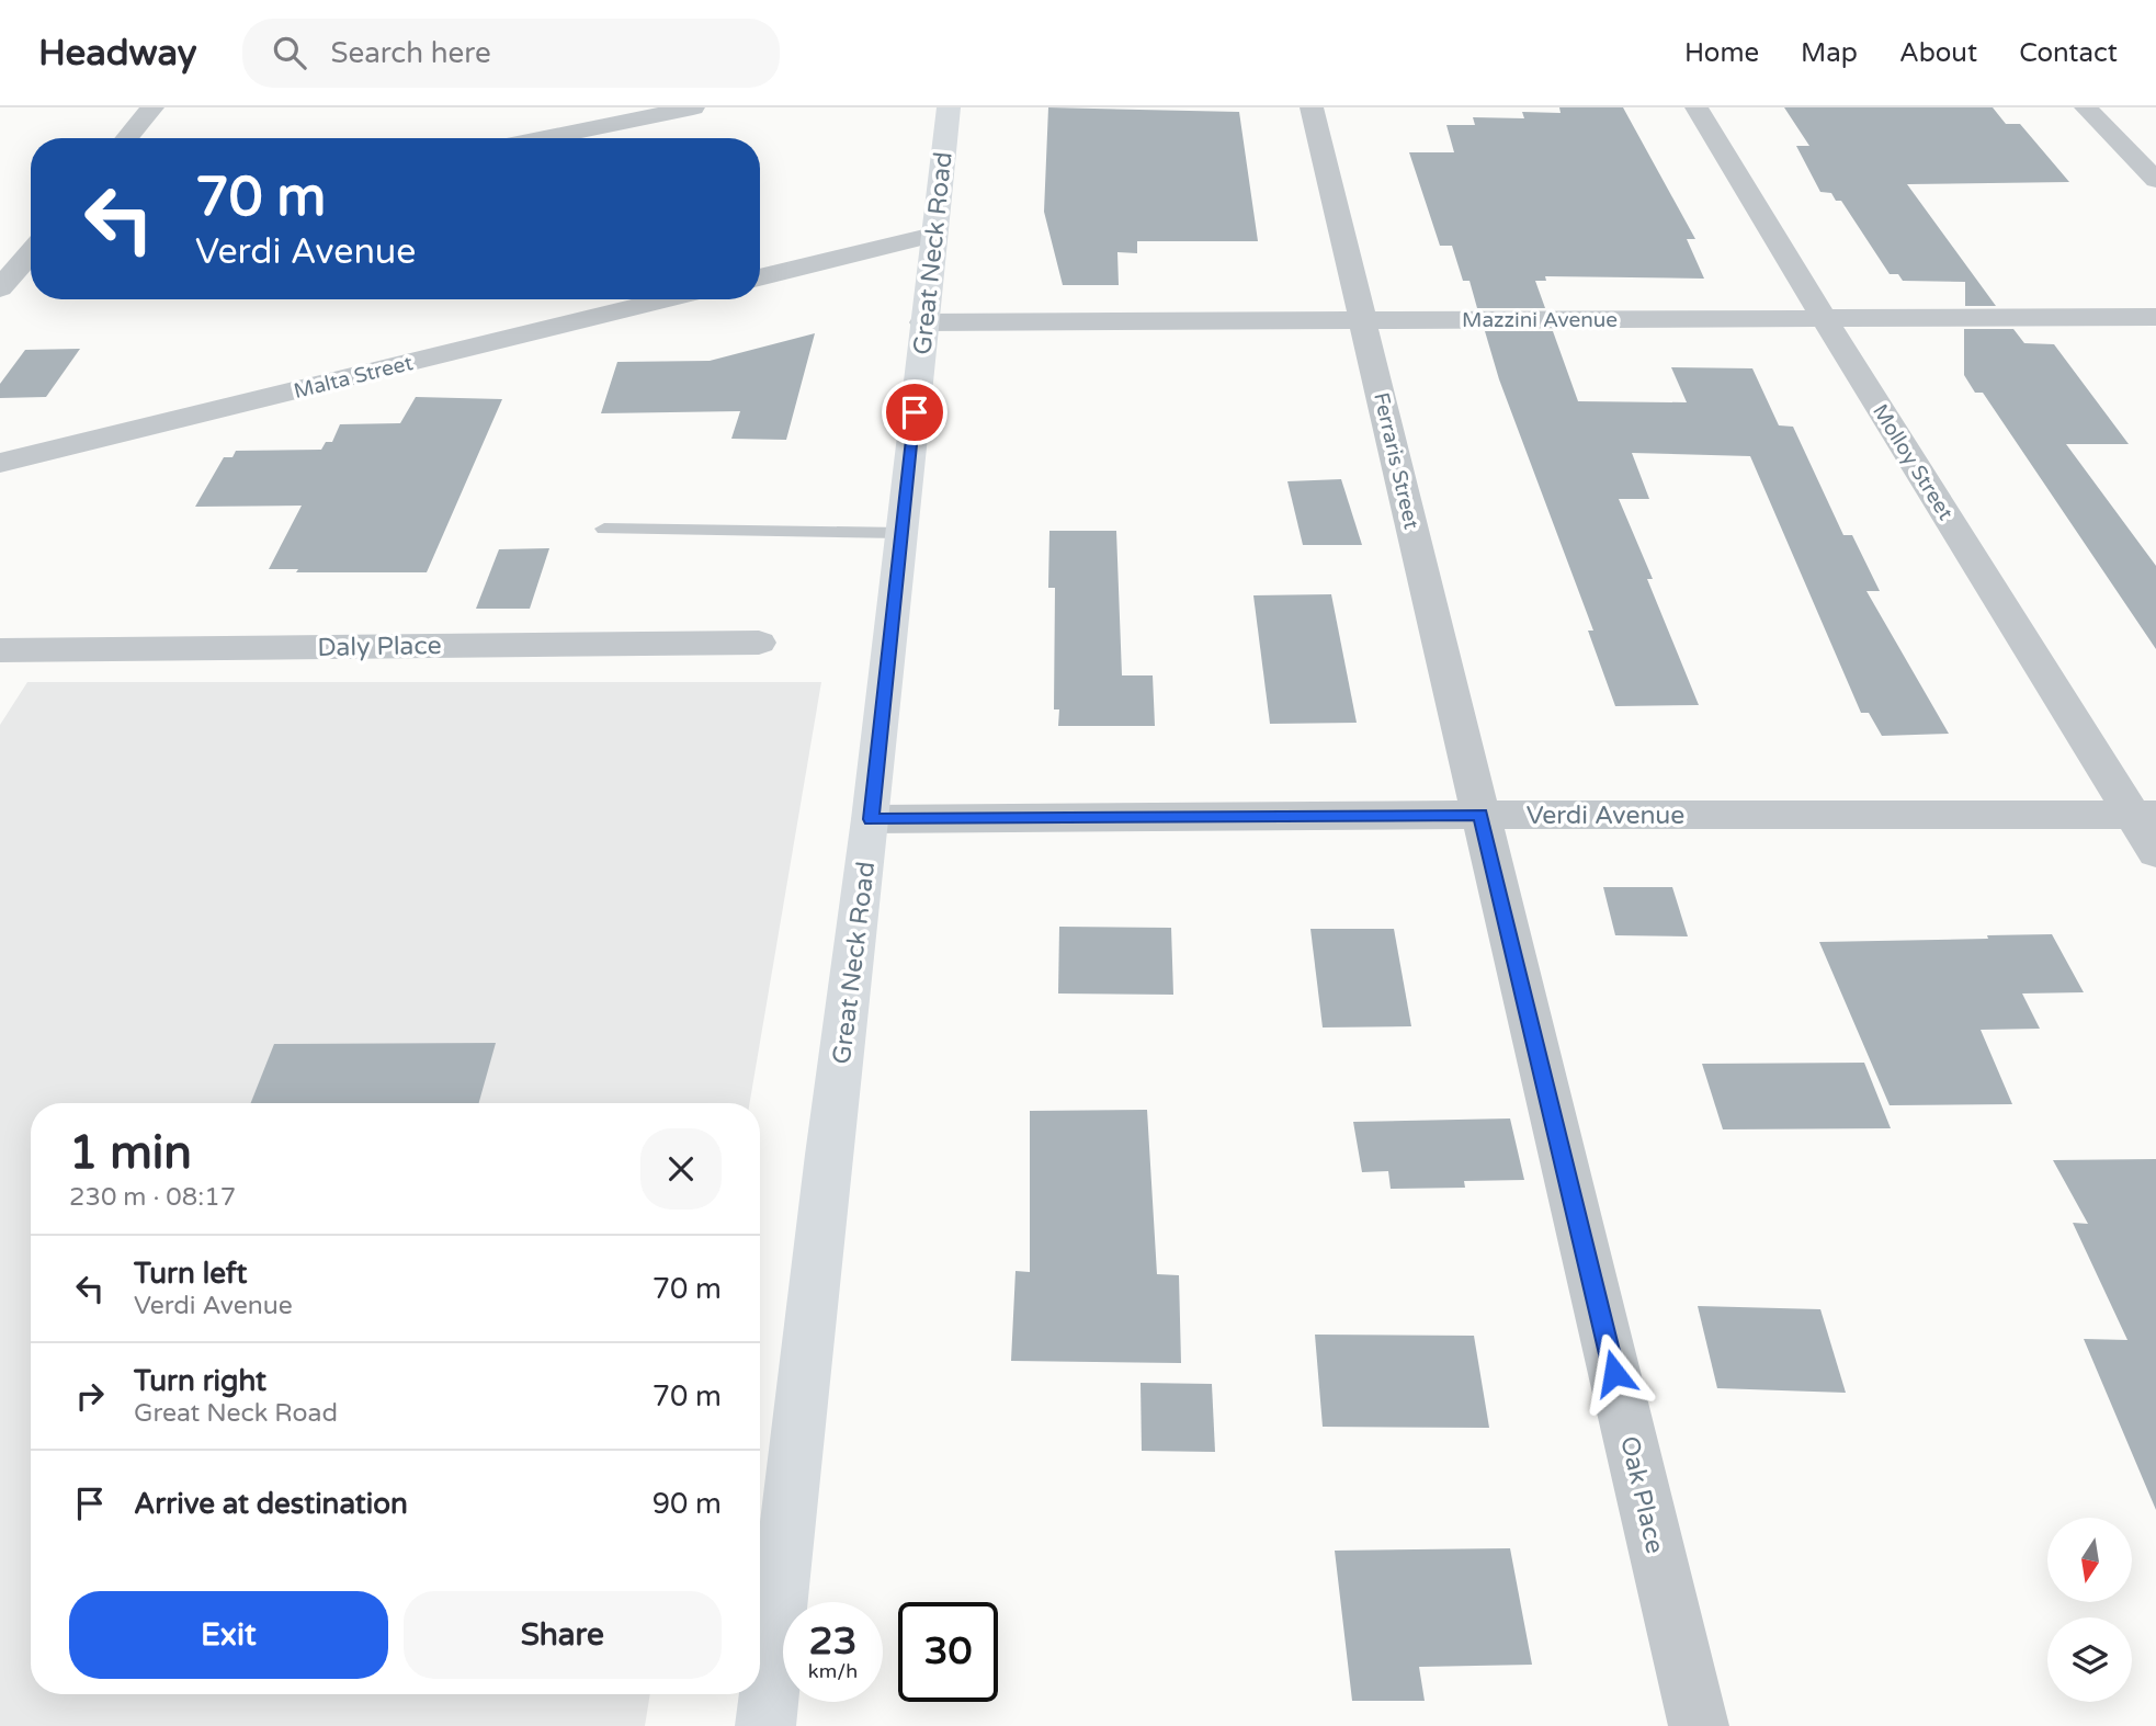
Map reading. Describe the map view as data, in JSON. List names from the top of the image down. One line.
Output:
{"streets":{"main road":["Great Neck Road"],"street":["Mazzini Avenue","Malta Street","Ferraris Street","Molloy Street","Daly Place","Verdi Avenue","Oak Place"]},"crossings":[["Great Neck Road","Mazzini Avenue"],["Great Neck Road","Verdi Avenue"],["Mazzini Avenue","Ferraris Street"],["Mazzini Avenue","Molloy Street"],["Ferraris Street","Verdi Avenue"],["Ferraris Street","Oak Place"],["Molloy Street","Verdi Avenue"],["Verdi Avenue","Oak Place"]],"north":"bottom","page":{"header":"Headway","search":"Search here","nav":["Home","Map","About","Contact"],"turn":["70 m","Verdi Avenue"],"heading":["1 min","230 m · 08:17"],"list":[{"name":"Turn left","note":"Verdi Avenue","value":"70 m"},{"name":"Turn right","note":"Great Neck Road","value":"70 m"},{"name":"Arrive at destination","value":"90 m"}],"buttons":["Exit","Share"],"speed":"23 km/h","limit":"30"}}
